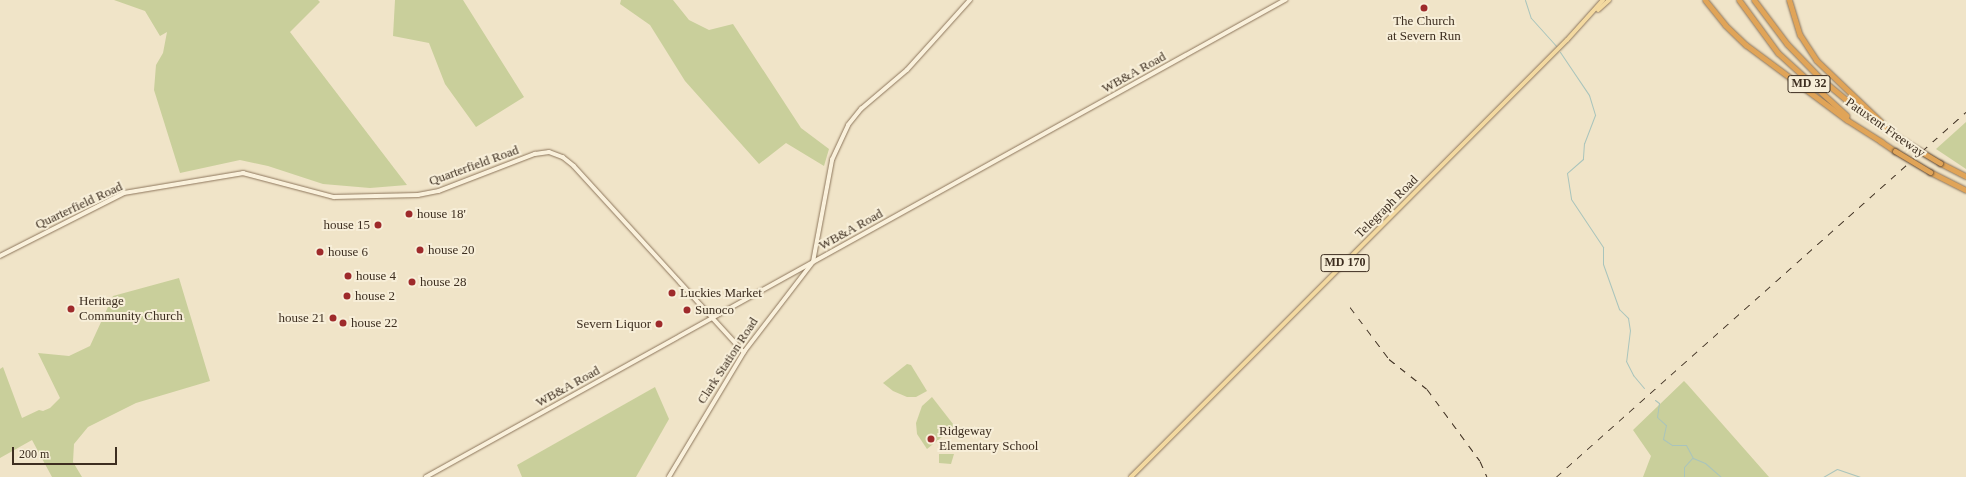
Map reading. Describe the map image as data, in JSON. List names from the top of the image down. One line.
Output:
{"streets":{"highway":["MD 32","Patuxent Freeway"],"main road":["Telegraph Road","MD 170"],"street":["WB&A Road","Quarterfield Road","Clark Station Road"]},"crossings":[["WB&A Road","Quarterfield Road"],["WB&A Road","Clark Station Road"],["Quarterfield Road","Clark Station Road"]],"places":["The Church at Severn Run","house 18'","house 15","house 20","house 6","house 4","house 28","Luckies Market","house 2","Heritage Community Church","Sunoco","house 21","house 22","Severn Liquor","Ridgeway Elementary School"],"scale_bar":"200 m"}
